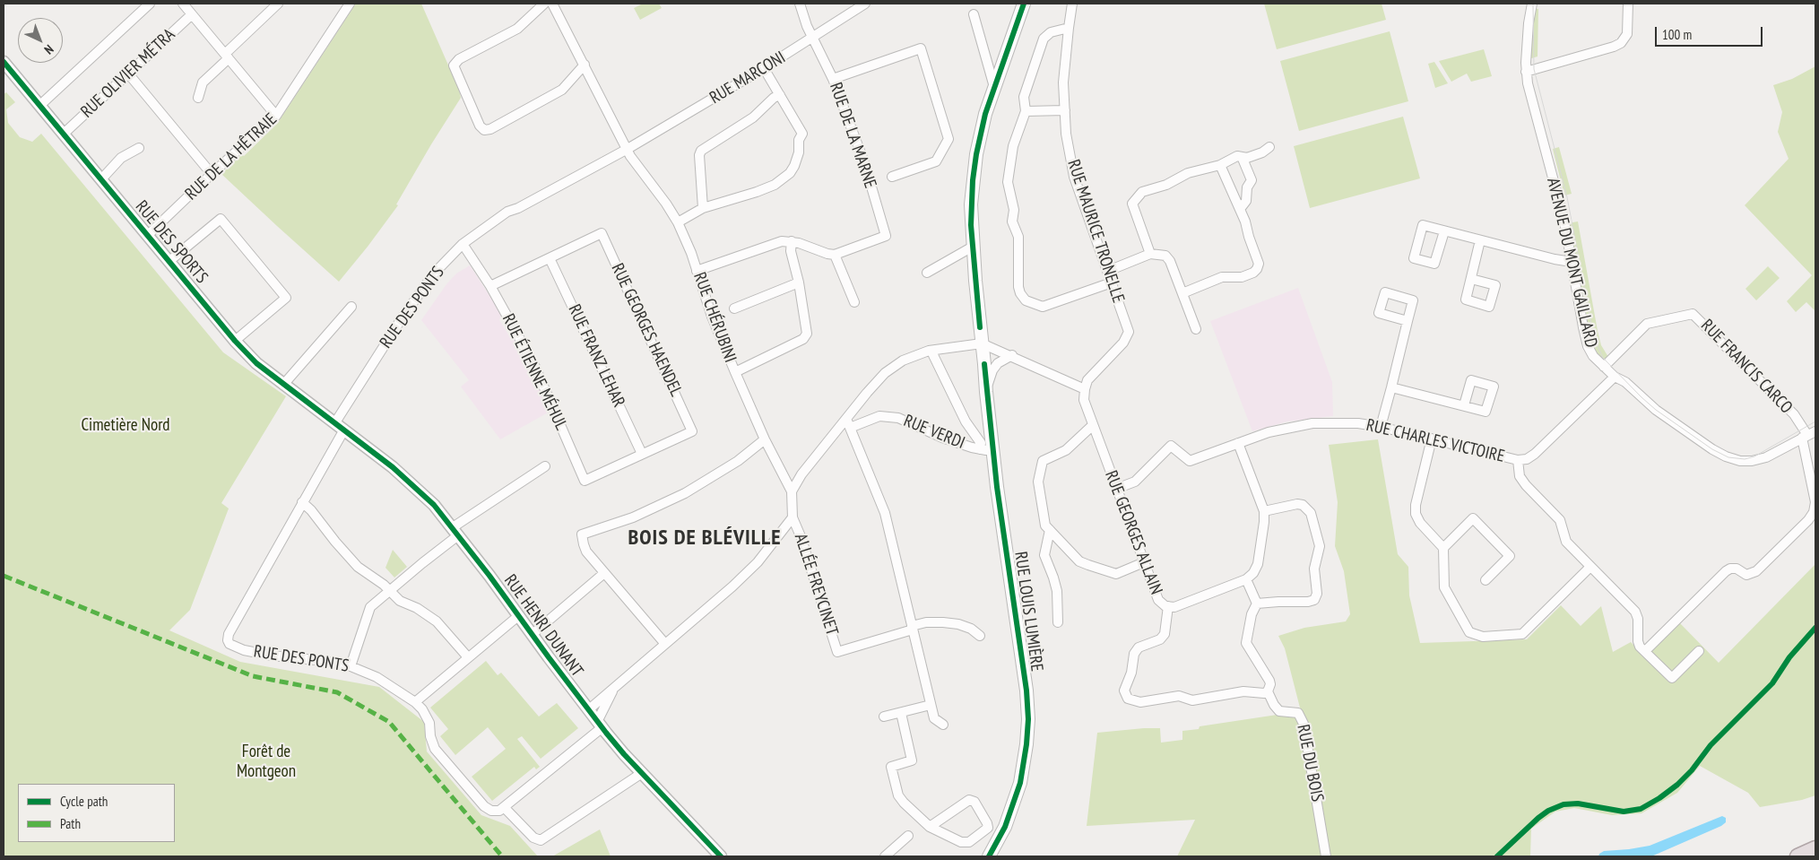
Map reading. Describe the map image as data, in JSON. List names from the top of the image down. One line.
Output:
{"streets":{"main road":["RUE LOUIS LUMIÈRE"],"street":["RUE OLIVIER MÉTRA","RUE MARCONI","RUE DE LA MARNE","RUE DE LA HÊTRAIE","RUE MAURICE TRONELLE","RUE DES SPORTS","AVENUE DU MONT GAILLARD","RUE DES PONTS","RUE CHÉRUBINI","RUE GEORGES HAENDEL","RUE FRANZ LEHAR","RUE FRANCIS CARCO","RUE ÉTIENNE MÉHUL","RUE VERDI","RUE CHARLES VICTOIRE","RUE GEORGES ALLAIN","ALLÉE FREYCINET","RUE HENRI DUNANT","RUE DU BOIS"]},"crossings":[["RUE OLIVIER MÉTRA","RUE DES SPORTS"],["RUE MARCONI","RUE DE LA MARNE"],["RUE MARCONI","RUE DES PONTS"],["RUE MARCONI","RUE CHÉRUBINI"],["RUE DE LA HÊTRAIE","RUE DES SPORTS"],["RUE MAURICE TRONELLE","RUE GEORGES ALLAIN"],["RUE DES SPORTS","RUE DES PONTS"],["RUE DES SPORTS","RUE HENRI DUNANT"],["AVENUE DU MONT GAILLARD","RUE FRANCIS CARCO"],["AVENUE DU MONT GAILLARD","RUE CHARLES VICTOIRE"],["RUE DES PONTS","RUE CHÉRUBINI"],["RUE DES PONTS","RUE ÉTIENNE MÉHUL"],["RUE DES PONTS","RUE HENRI DUNANT"],["RUE CHÉRUBINI","ALLÉE FREYCINET"],["RUE GEORGES HAENDEL","RUE FRANZ LEHAR"],["RUE GEORGES HAENDEL","RUE ÉTIENNE MÉHUL"],["RUE VERDI","RUE LOUIS LUMIÈRE"],["RUE CHARLES VICTOIRE","RUE GEORGES ALLAIN"]],"districts":["BOIS DE BLÉVILLE"],"parks":["Cimetière Nord","Forêt de Montgeon"],"legend":["Cycle path","Path"],"scale_bar":"100 m","north":"bottom right"}
